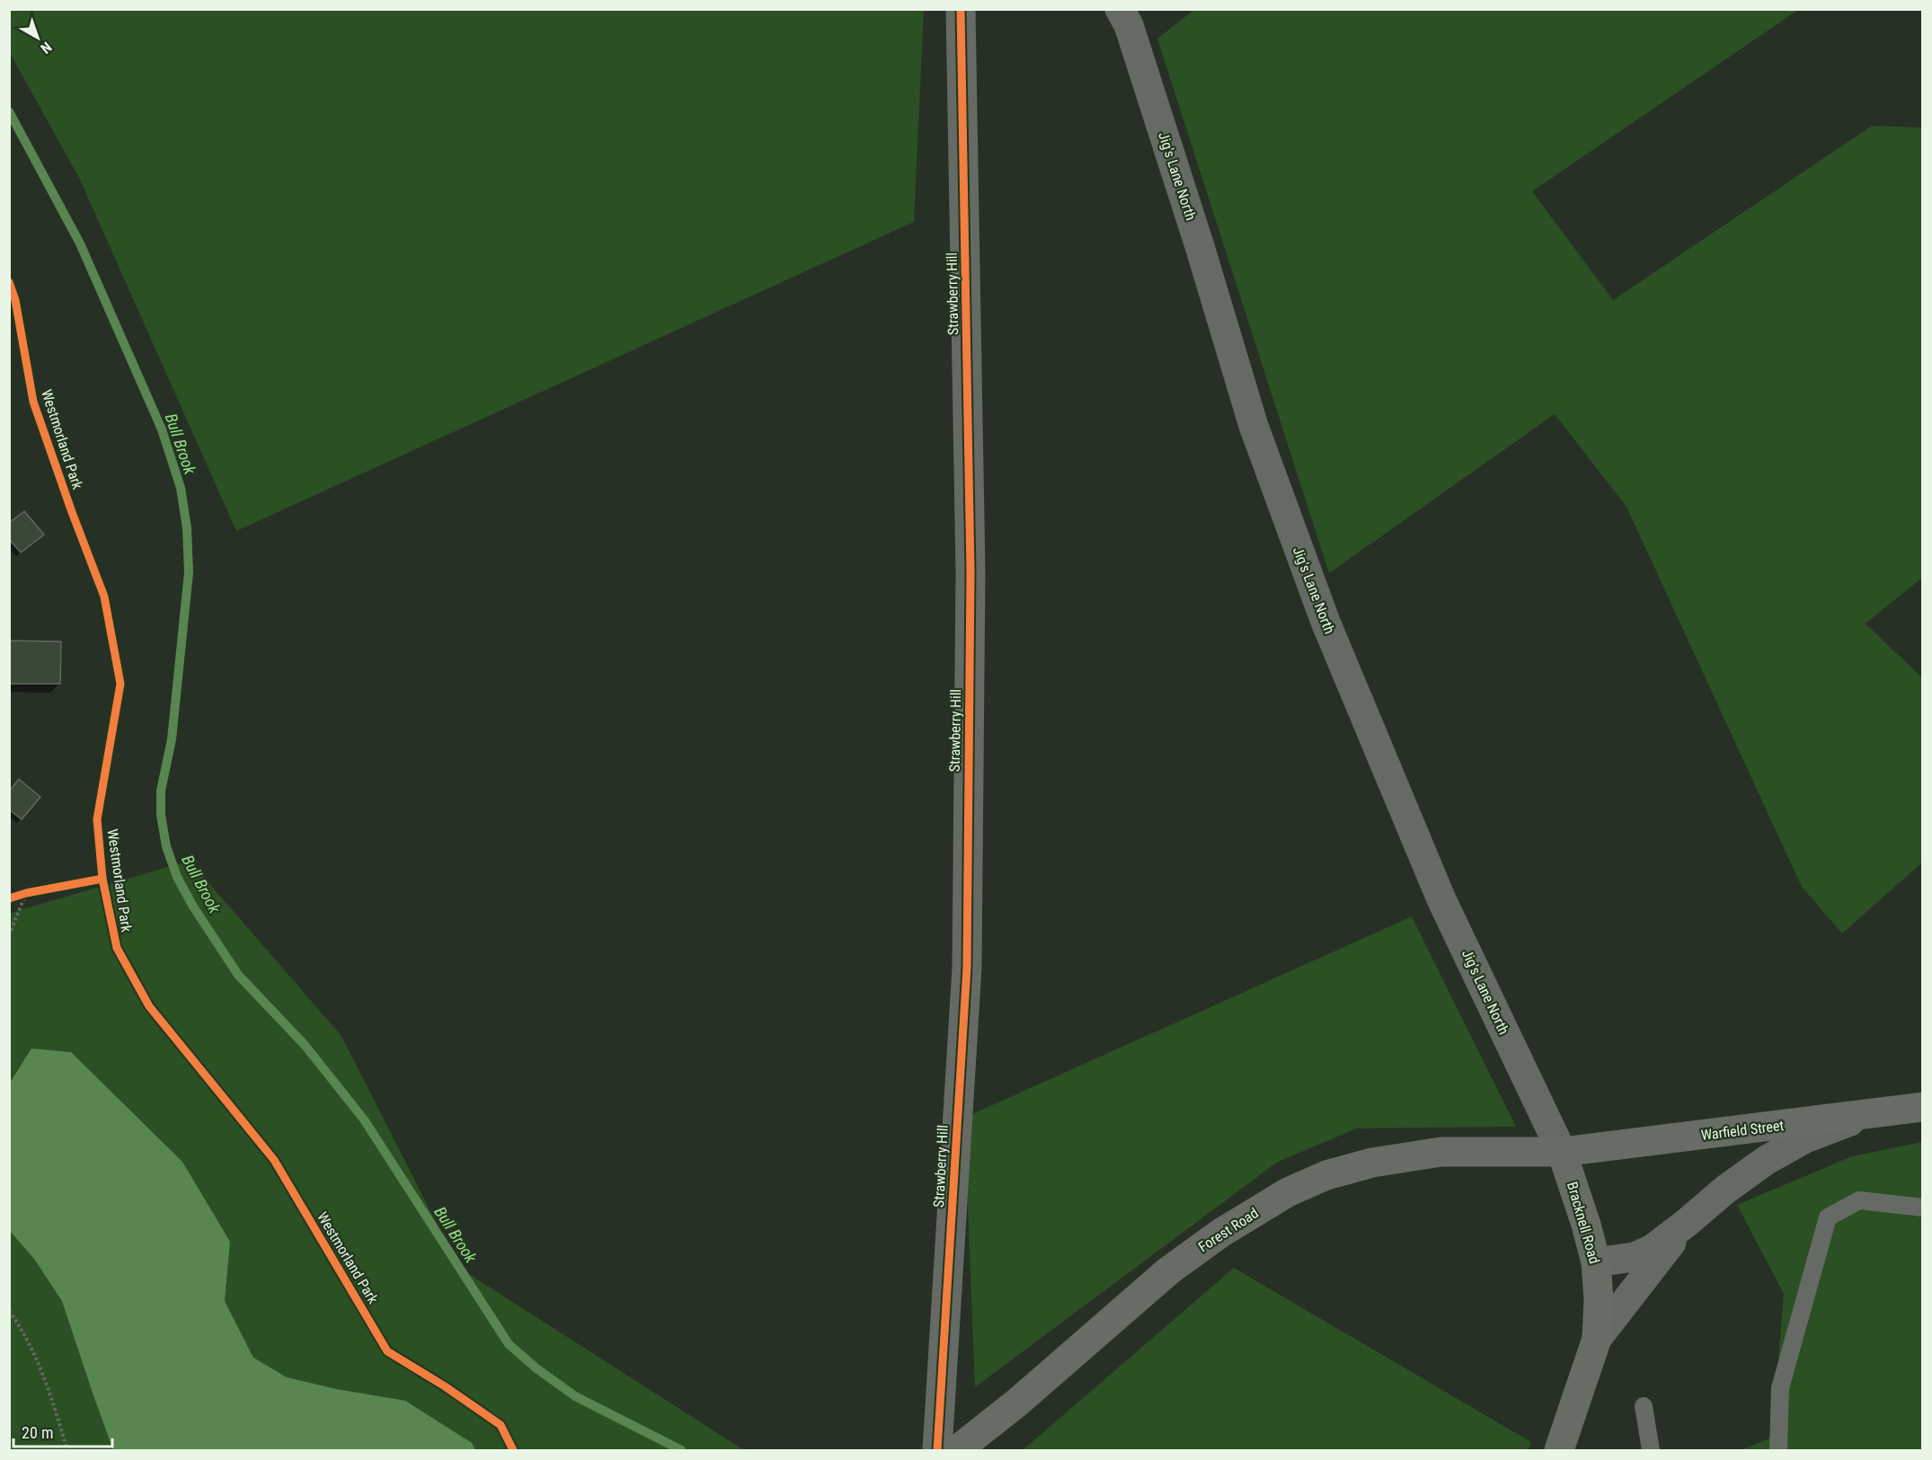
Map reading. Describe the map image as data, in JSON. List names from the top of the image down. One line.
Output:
{"streets":{"main road":["Warfield Street","Bracknell Road","Forest Road"],"street":["Jig's Lane North","Strawberry Hill"],"cycle path":["Westmorland Park"]},"crossings":[["Jig's Lane North","Warfield Street"],["Jig's Lane North","Bracknell Road"],["Jig's Lane North","Forest Road"],["Warfield Street","Bracknell Road"],["Warfield Street","Forest Road"],["Bracknell Road","Forest Road"]],"water":["Bull Brook"],"scale_bar":"20 m","north":"bottom right"}
